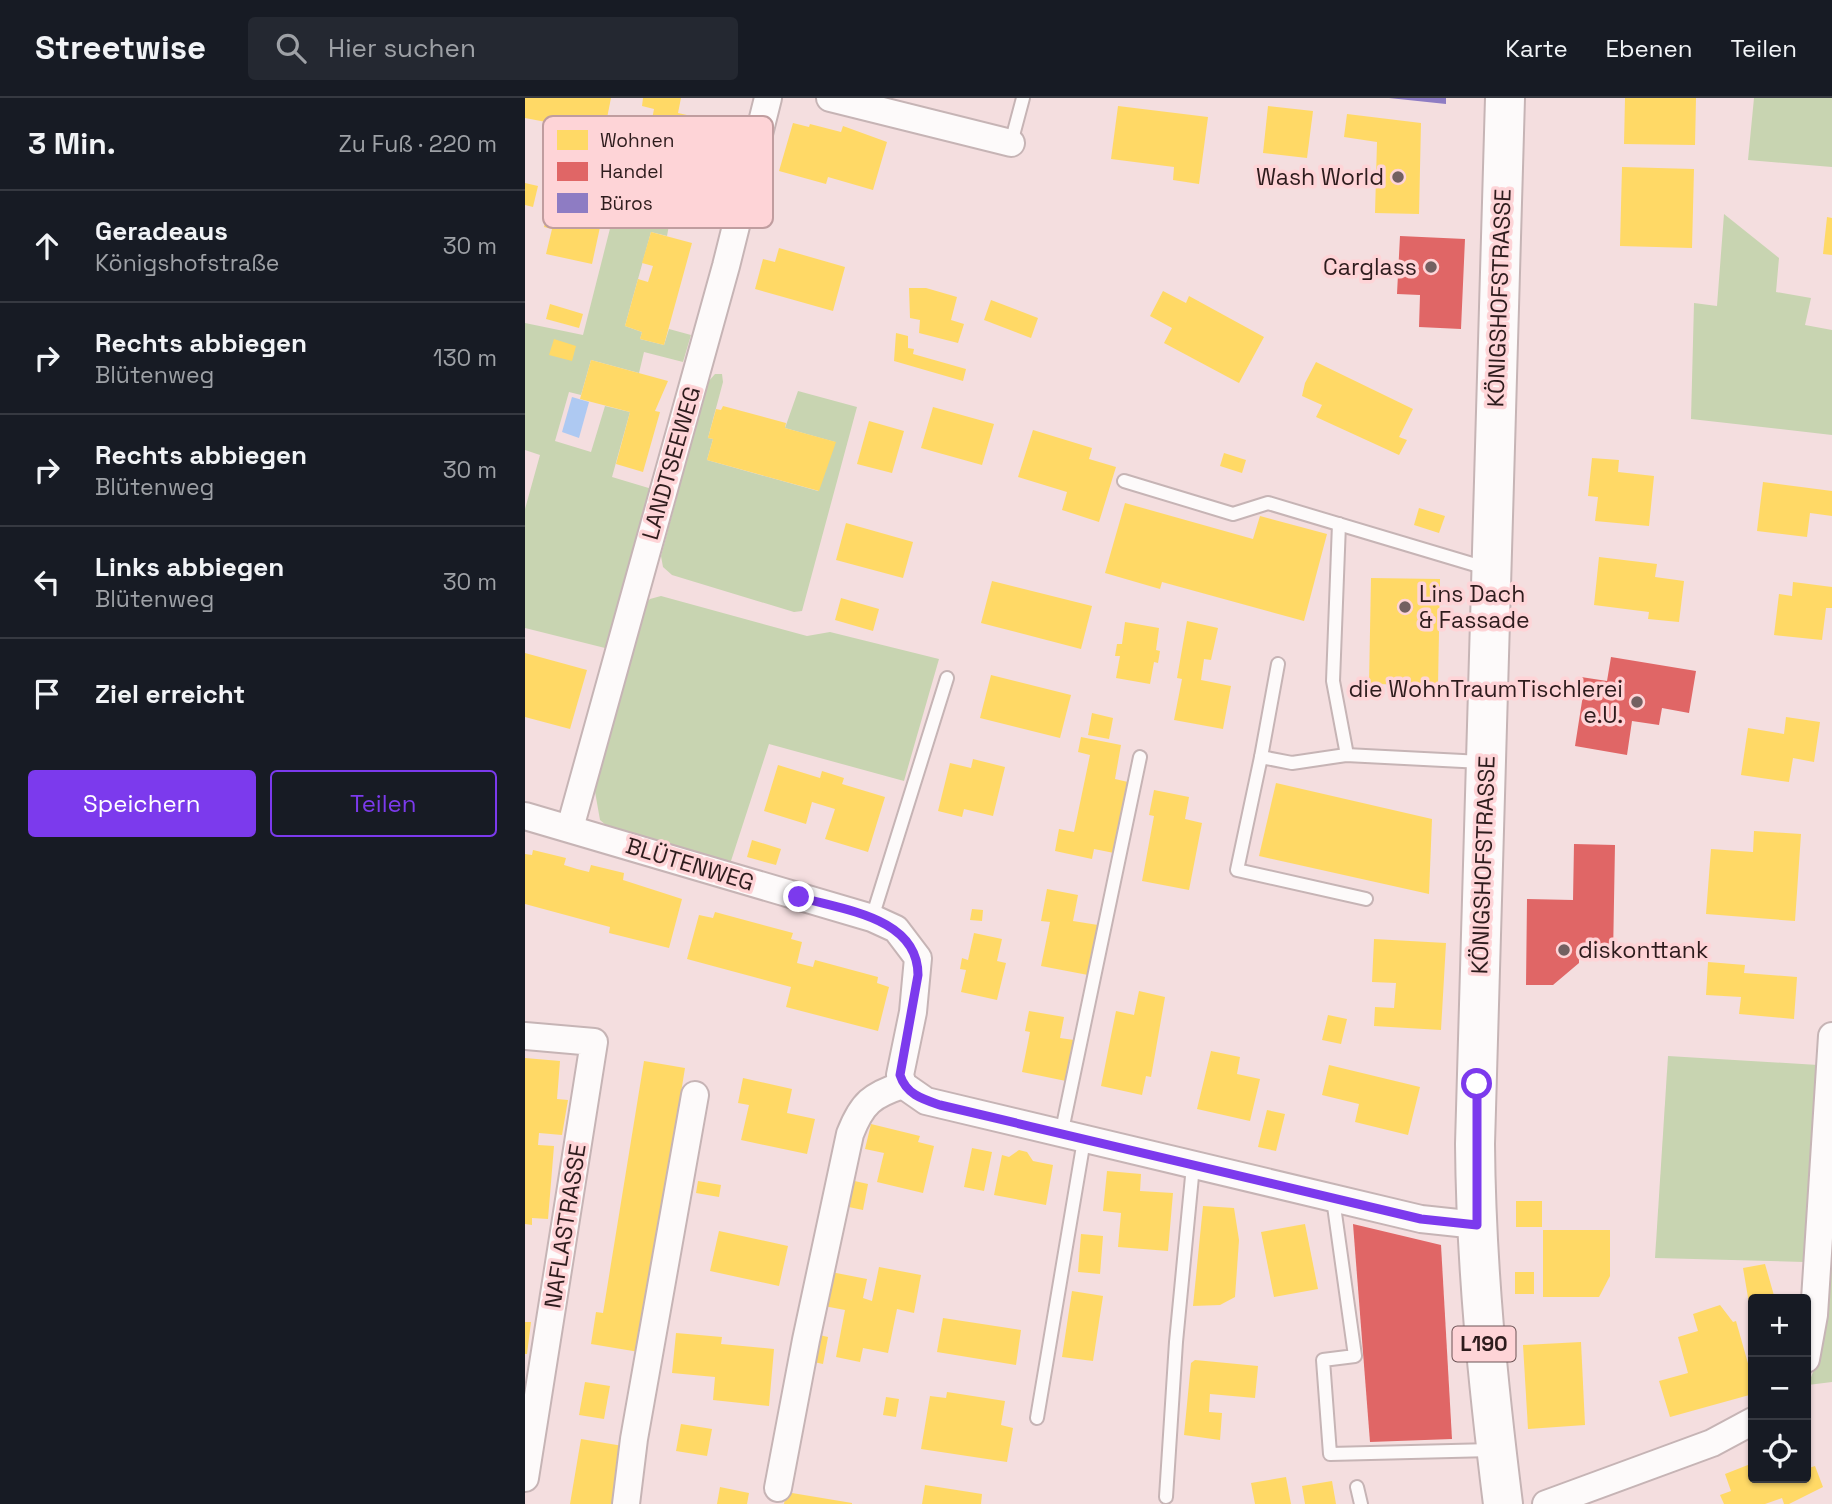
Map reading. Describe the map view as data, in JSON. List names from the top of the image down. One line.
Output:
{"streets":{"main road":["KÖNIGSHOFSTRASSE","L190"],"street":["LANDTSEEWEG","BLÜTENWEG","NAFLASTRASSE"]},"crossings":[["LANDTSEEWEG","BLÜTENWEG"]],"places":["Wash World","Carglass","Lins Dach & Fassade","die WohnTraumTischlerei e.U.","diskonttank"],"legend":["Wohnen","Handel","Büros"],"page":{"header":"Streetwise","search":"Hier suchen","nav":["Karte","Ebenen","Teilen"],"heading":["3 Min.","Zu Fuß · 220 m"],"list":[["Geradeaus","Königshofstraße","30 m"],["Rechts abbiegen","Blütenweg","130 m"],["Rechts abbiegen","Blütenweg","30 m"],["Links abbiegen","Blütenweg","30 m"],"Ziel erreicht"],"buttons":["Speichern","Teilen"],"map_buttons":["+","−"]}}
